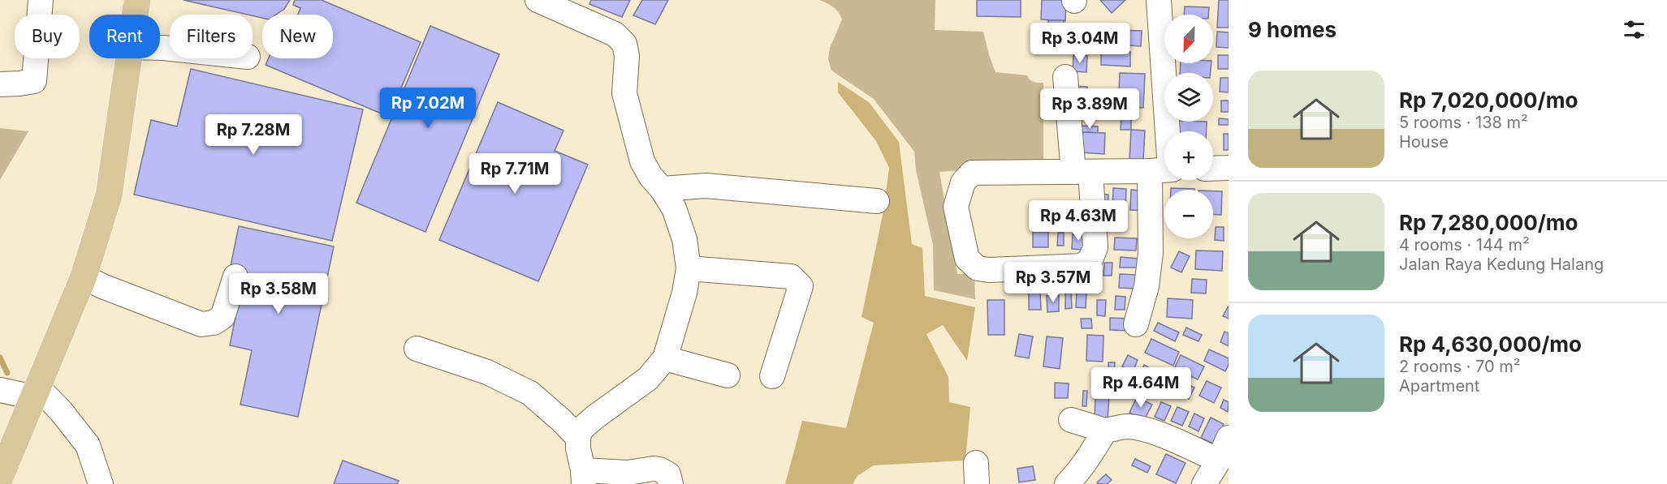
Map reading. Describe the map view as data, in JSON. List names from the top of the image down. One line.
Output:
{"north":"bottom left","page":{"heading":"9 homes","map_buttons":["+","−"],"chip":["Buy","Rent","Filters","New"],"price":["Rp 3.04M","Rp 7.02M","Rp 3.89M","Rp 7.28M","Rp 7.71M","Rp 4.63M","Rp 3.57M","Rp 3.58M","Rp 4.64M"],"list":[{"name":"Rp 7,020,000/mo","note":"5 rooms · 138 m² · House"},{"name":"Rp 7,280,000/mo","note":"4 rooms · 144 m² · Jalan Raya Kedung Halang"},{"name":"Rp 4,630,000/mo","note":"2 rooms · 70 m² · Apartment"}]}}
